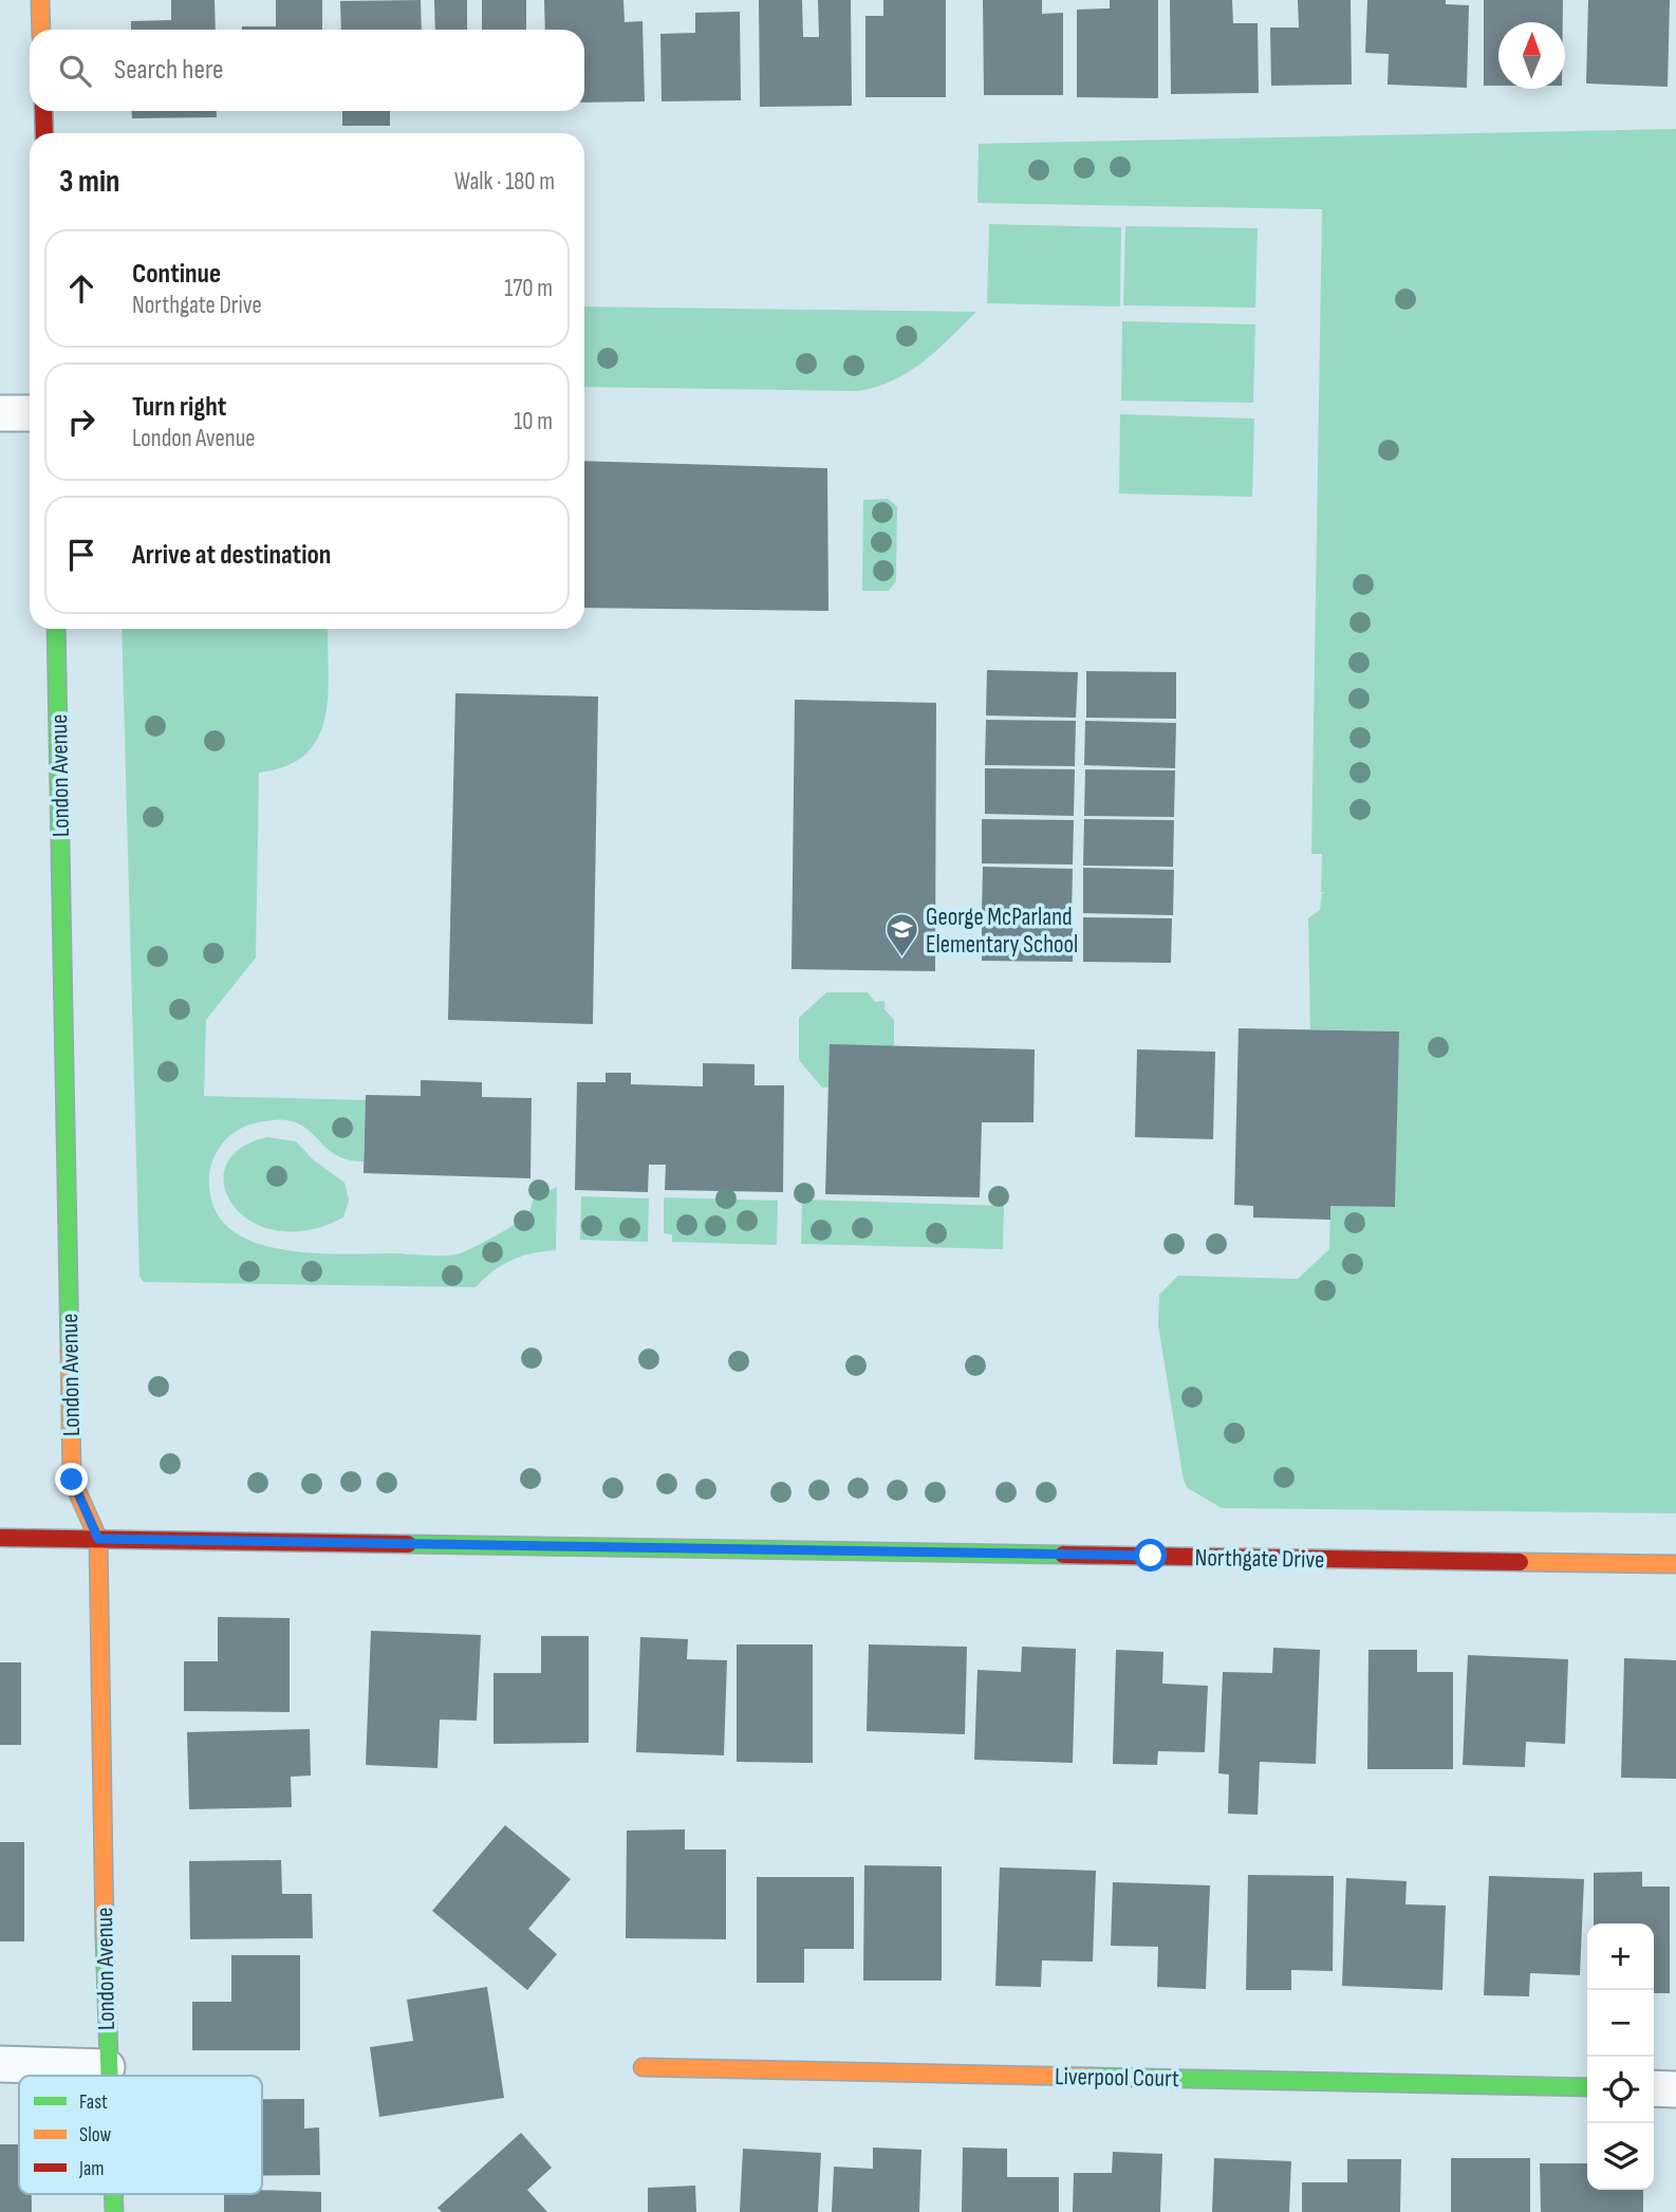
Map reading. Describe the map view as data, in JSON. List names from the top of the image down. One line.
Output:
{"streets":{"street":["London Avenue","Northgate Drive","Liverpool Court"]},"crossings":[["London Avenue","Northgate Drive"]],"places":{"school or university":["George McParland Elementary School"]},"legend":["Fast","Slow","Jam"],"north":"top","page":{"search":"Search here","heading":["3 min","Walk · 180 m"],"list":[["Continue","Northgate Drive","170 m"],["Turn right","London Avenue","10 m"],"Arrive at destination"],"map_buttons":["+","−"]}}
